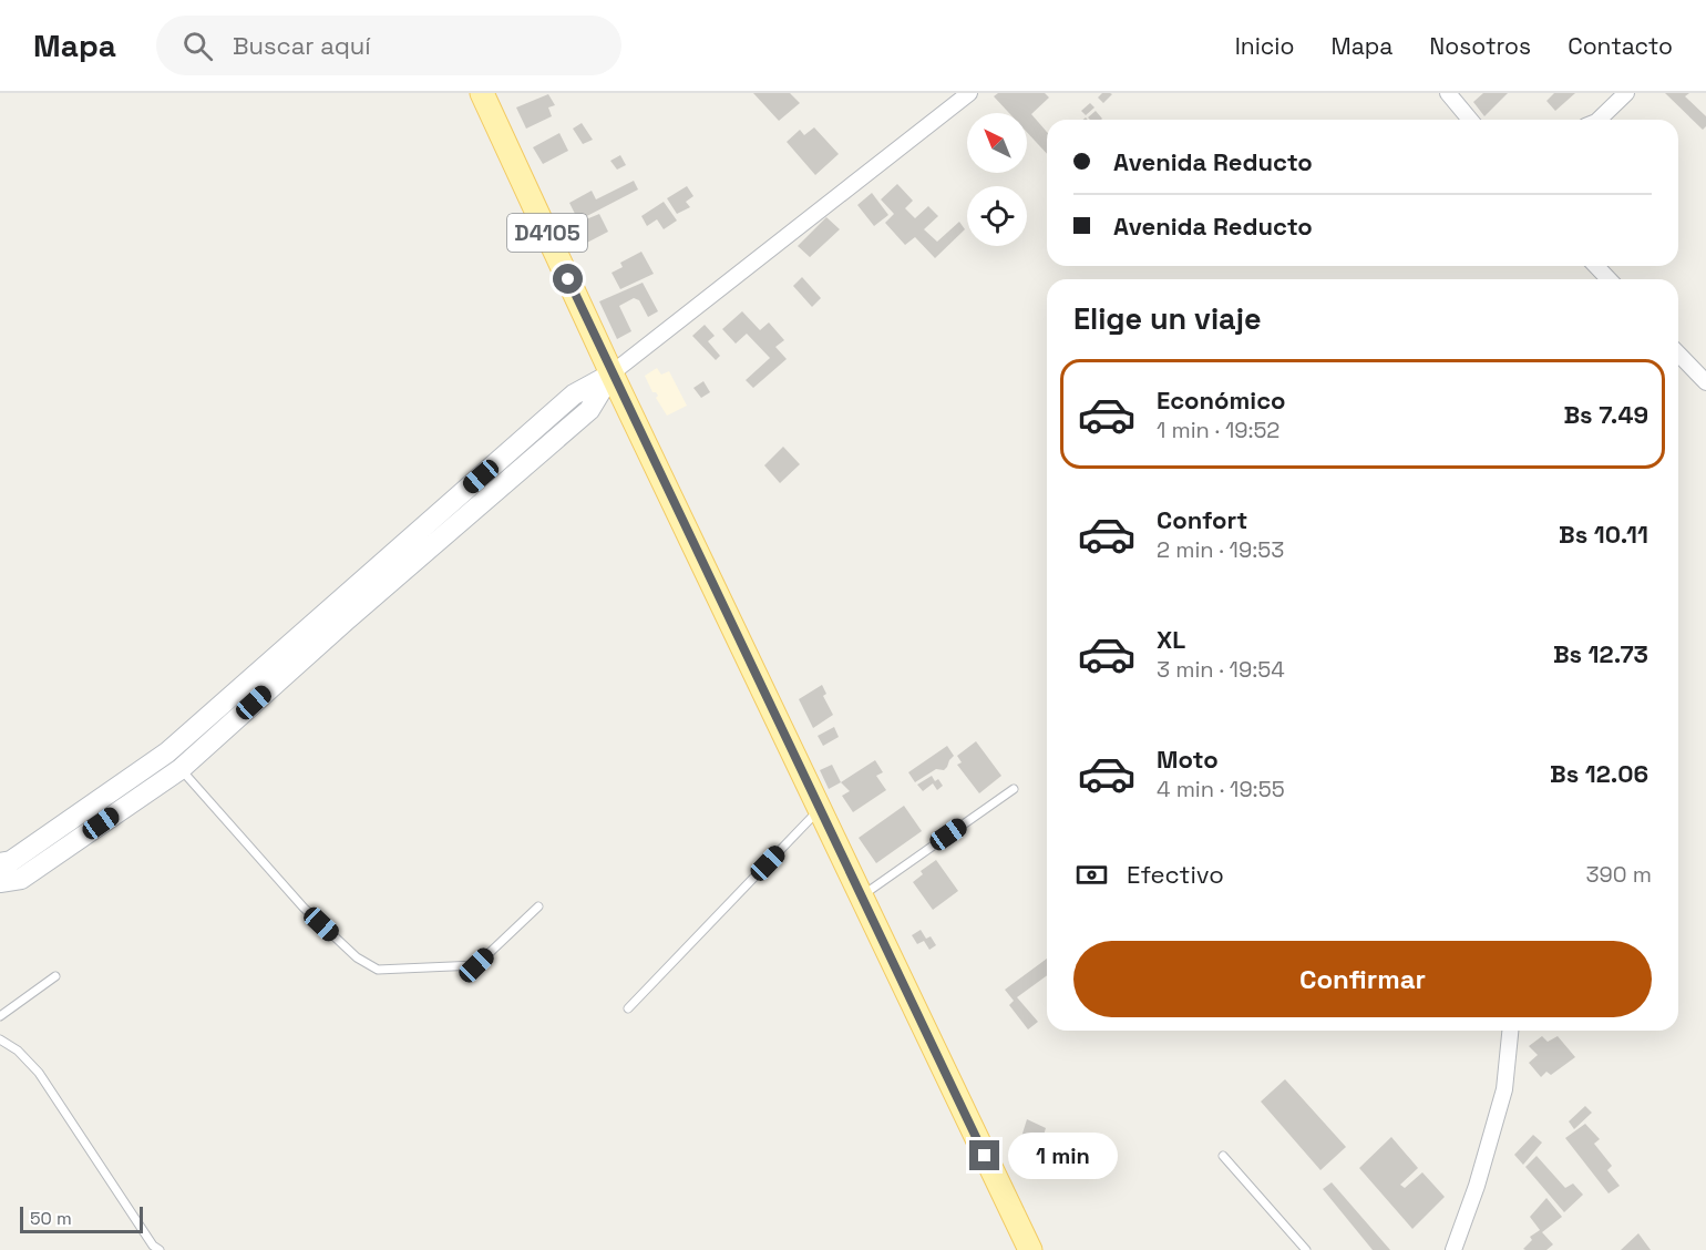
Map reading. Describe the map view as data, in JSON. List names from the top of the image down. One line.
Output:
{"streets":{"main road":["D4105"]},"scale_bar":"50 m","north":"top left","page":{"header":"Mapa","search":"Buscar aquí","nav":["Inicio","Mapa","Nosotros","Contacto"],"banner":["Avenida Reducto","Avenida Reducto"],"heading":"Elige un viaje","list":[{"name":"Económico","note":"1 min · 19:52","value":"Bs 7.49"},{"name":"Confort","note":"2 min · 19:53","value":"Bs 10.11"},{"name":"XL","note":"3 min · 19:54","value":"Bs 12.73"},{"name":"Moto","note":"4 min · 19:55","value":"Bs 12.06"}],"pay":["Efectivo","390 m"],"buttons":"Confirmar","bubble":"1 min","scale":"50 m"}}
